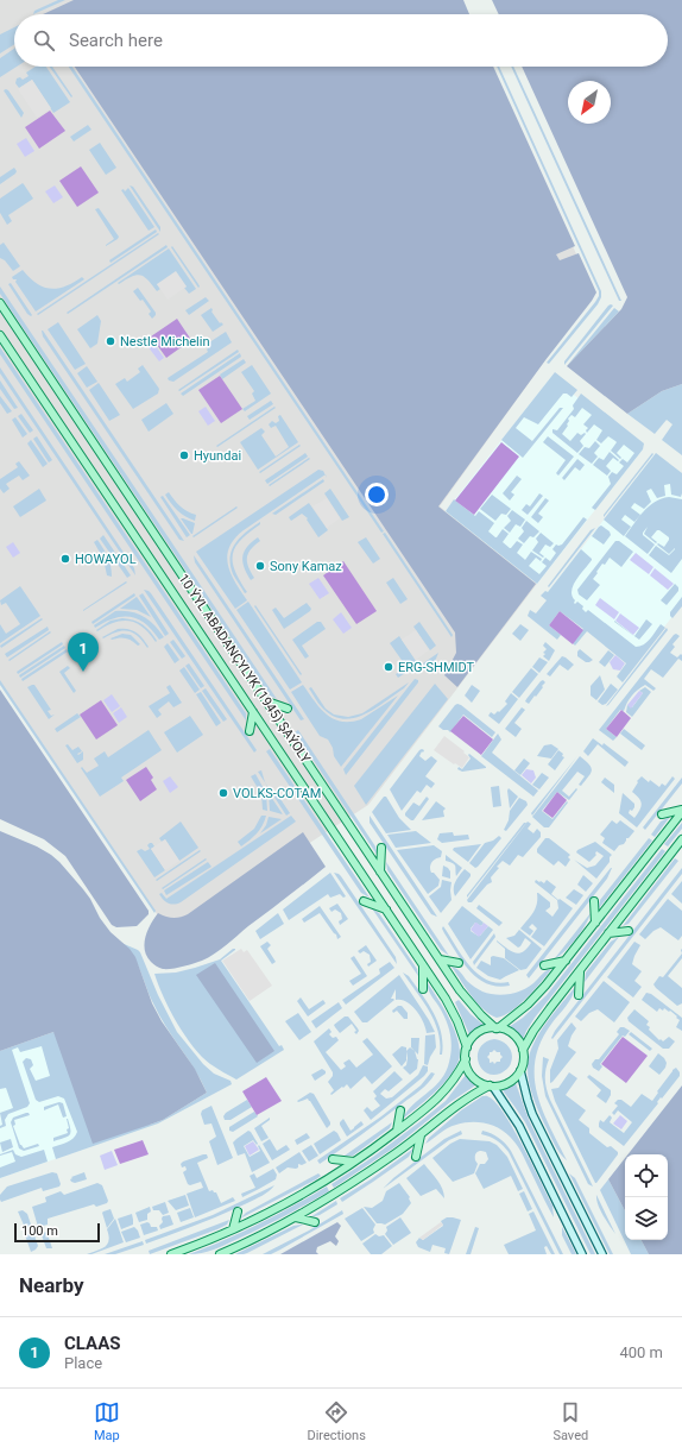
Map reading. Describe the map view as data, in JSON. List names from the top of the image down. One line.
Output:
{"streets":{"main road":["10 ÝYL ABADANÇYLYK (1945) ŞAÝOLY"]},"places":["Nestle Michelin","Hyundai","HOWAYOL","Sony Kamaz","ERG-SHMIDT","VOLKS-COTAM"],"scale_bar":"100 m","north":"bottom left","page":{"search":"Search here","pins":"1","scale":"100 m","heading":"Nearby","list":[{"mark":"1","name":"CLAAS","note":"Place","value":"400 m"}],"nav":["Map","Directions","Saved"]}}
